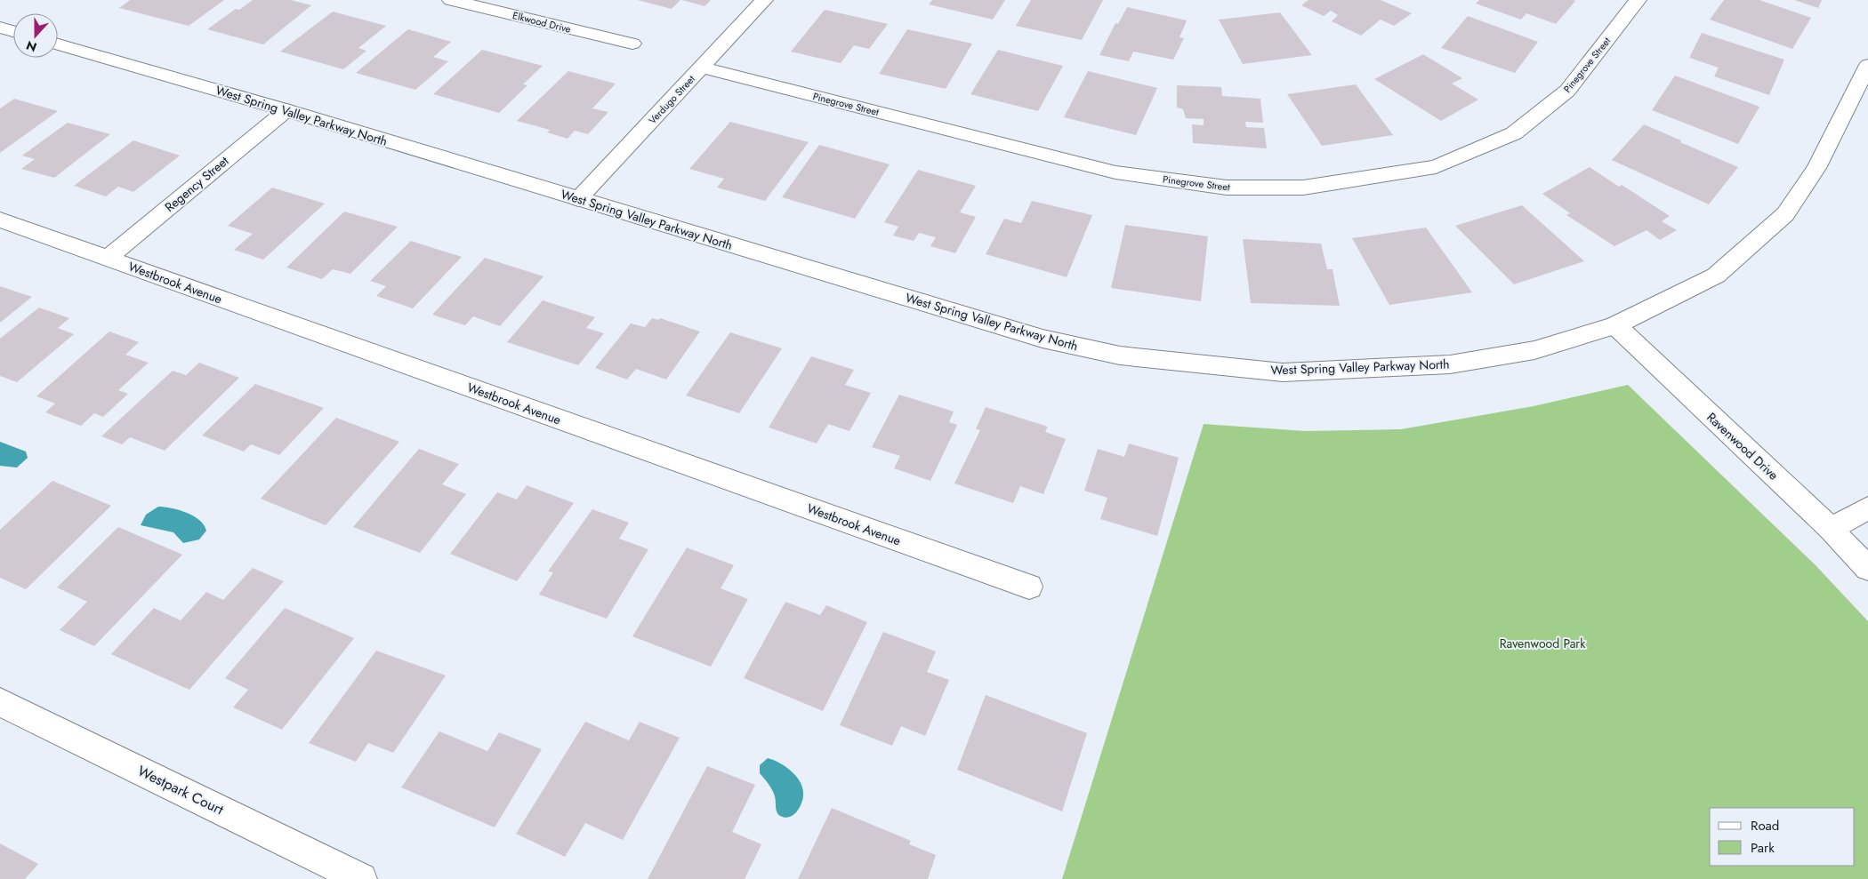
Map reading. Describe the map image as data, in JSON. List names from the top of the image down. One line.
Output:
{"streets":{"street":["Elkwood Drive","Pinegrove Street","Verdugo Street","West Spring Valley Parkway North","Regency Street","Westbrook Avenue","Ravenwood Drive","Westpark Court"]},"crossings":[["Pinegrove Street","Verdugo Street"],["Verdugo Street","West Spring Valley Parkway North"],["West Spring Valley Parkway North","Regency Street"],["West Spring Valley Parkway North","Ravenwood Drive"],["Regency Street","Westbrook Avenue"]],"parks":["Ravenwood Park"],"legend":["Road","Park"],"north":"bottom"}
